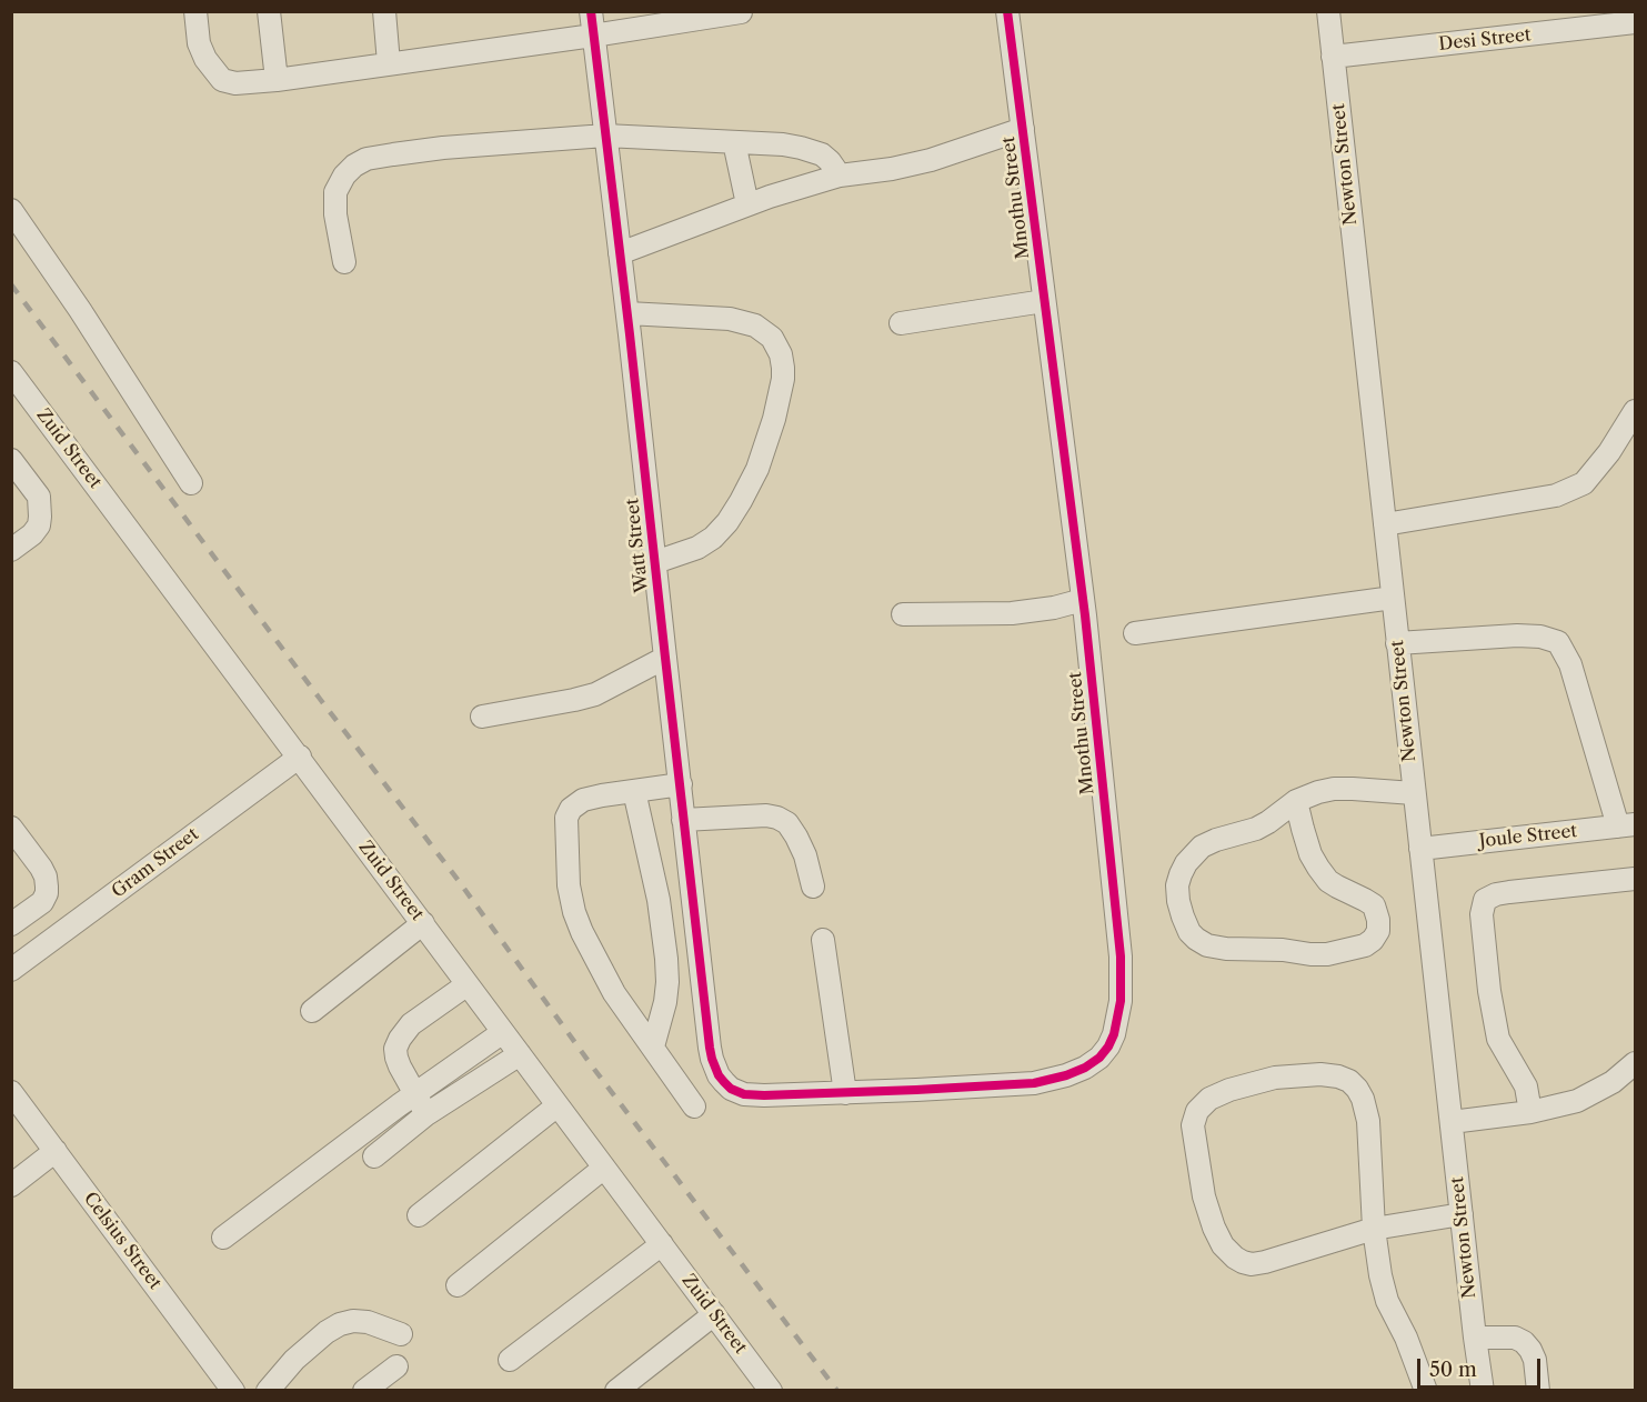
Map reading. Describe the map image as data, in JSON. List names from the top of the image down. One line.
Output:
{"streets":{"street":["Desi Street","Newton Street","Mnothu Street","Zuid Street","Watt Street","Joule Street","Gram Street","Celsius Street"]},"crossings":[["Desi Street","Newton Street"],["Newton Street","Joule Street"],["Mnothu Street","Watt Street"],["Zuid Street","Gram Street"]],"scale_bar":"50 m"}
